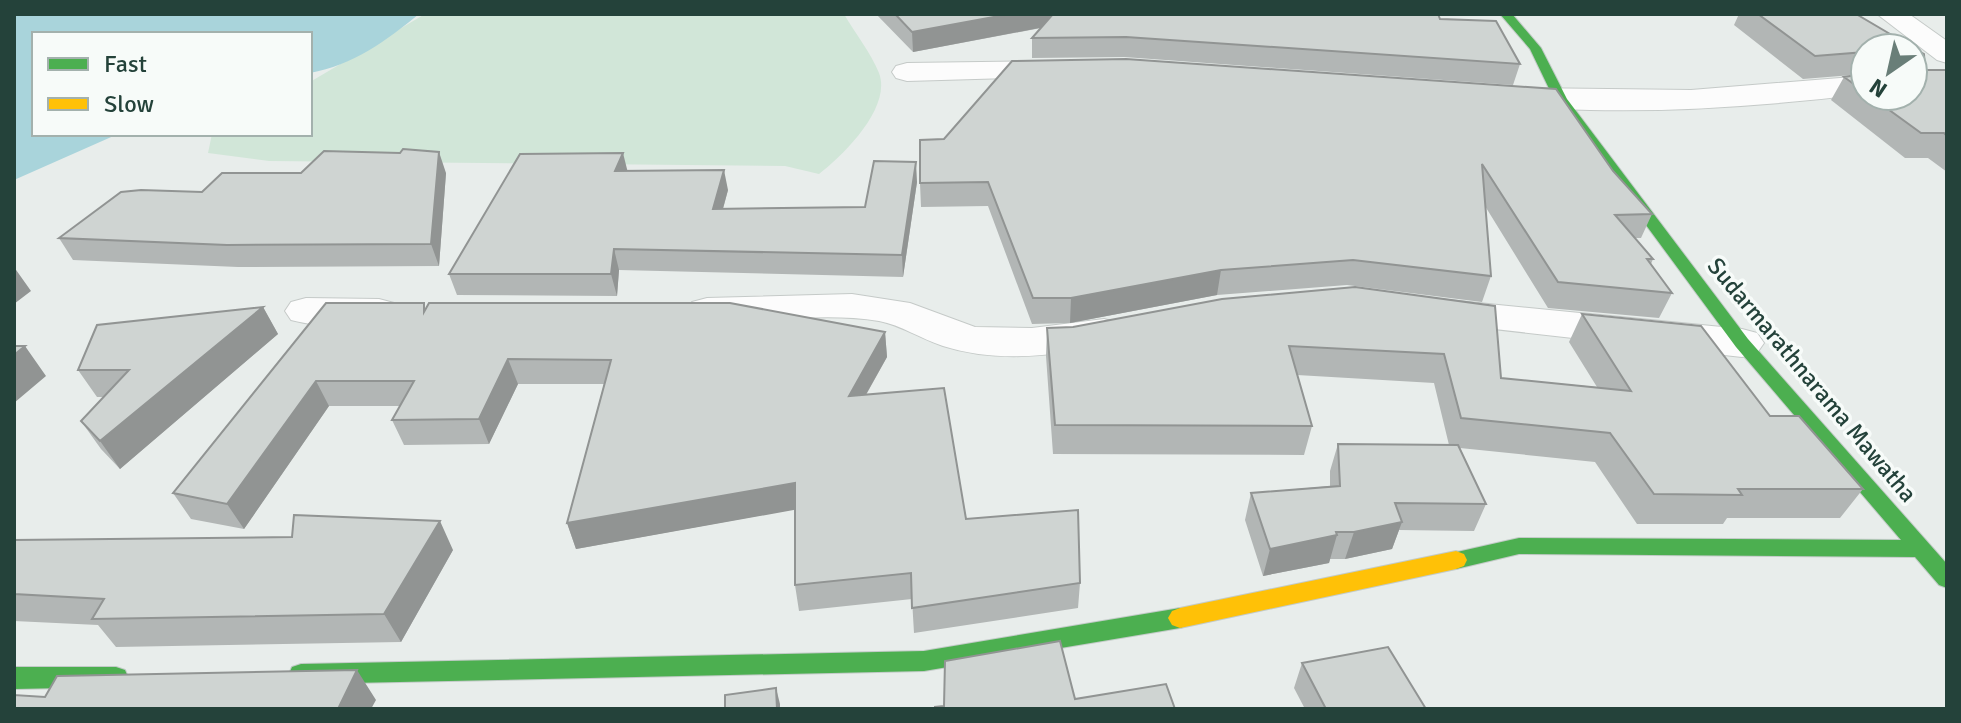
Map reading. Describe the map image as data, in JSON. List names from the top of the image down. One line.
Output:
{"streets":{"street":["Sudarmarathnarama Mawatha"]},"legend":["Fast","Slow"],"north":"bottom left"}
